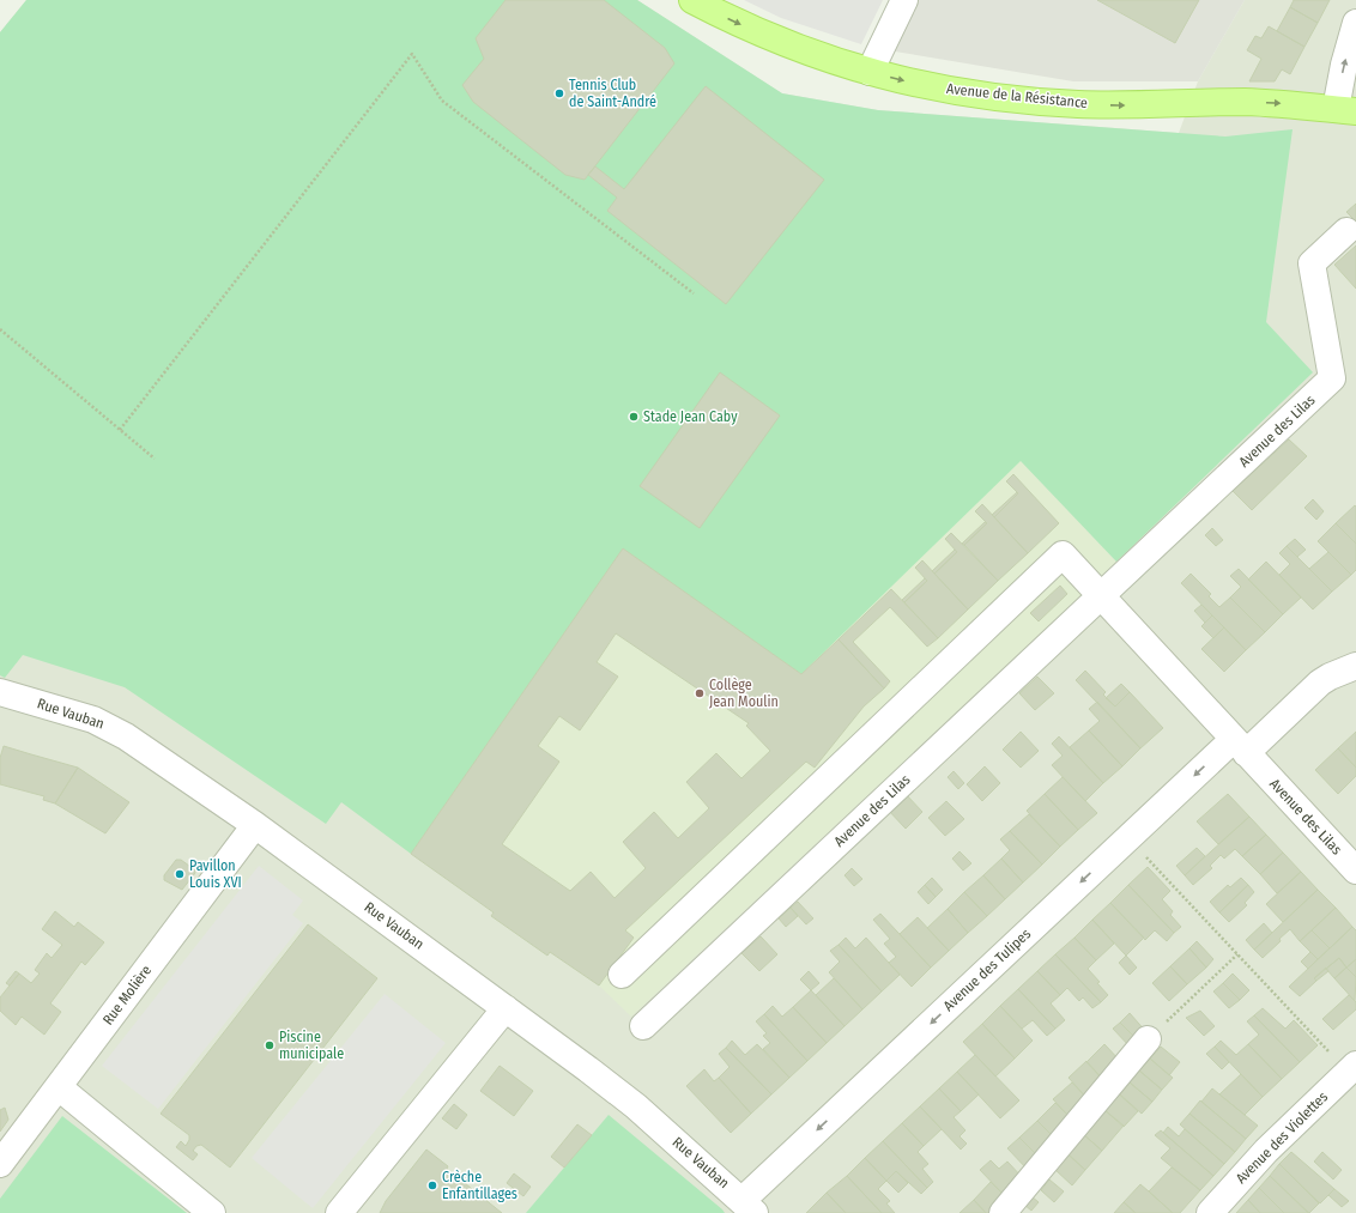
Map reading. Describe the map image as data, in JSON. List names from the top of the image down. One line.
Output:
{"streets":{"main road":["Avenue de la Résistance"],"street":["Avenue des Lilas","Rue Vauban","Avenue des Tulipes","Rue Molière","Avenue des Violettes"]},"crossings":[["Avenue des Lilas","Avenue des Tulipes"],["Rue Vauban","Avenue des Tulipes"],["Rue Vauban","Rue Molière"]],"one_way":["Avenue de la Résistance"],"places":["Tennis Club de Saint-André","Stade Jean Caby","Collège Jean Moulin","Pavillon Louis XVI","Piscine municipale","Crèche Enfantillages"]}
